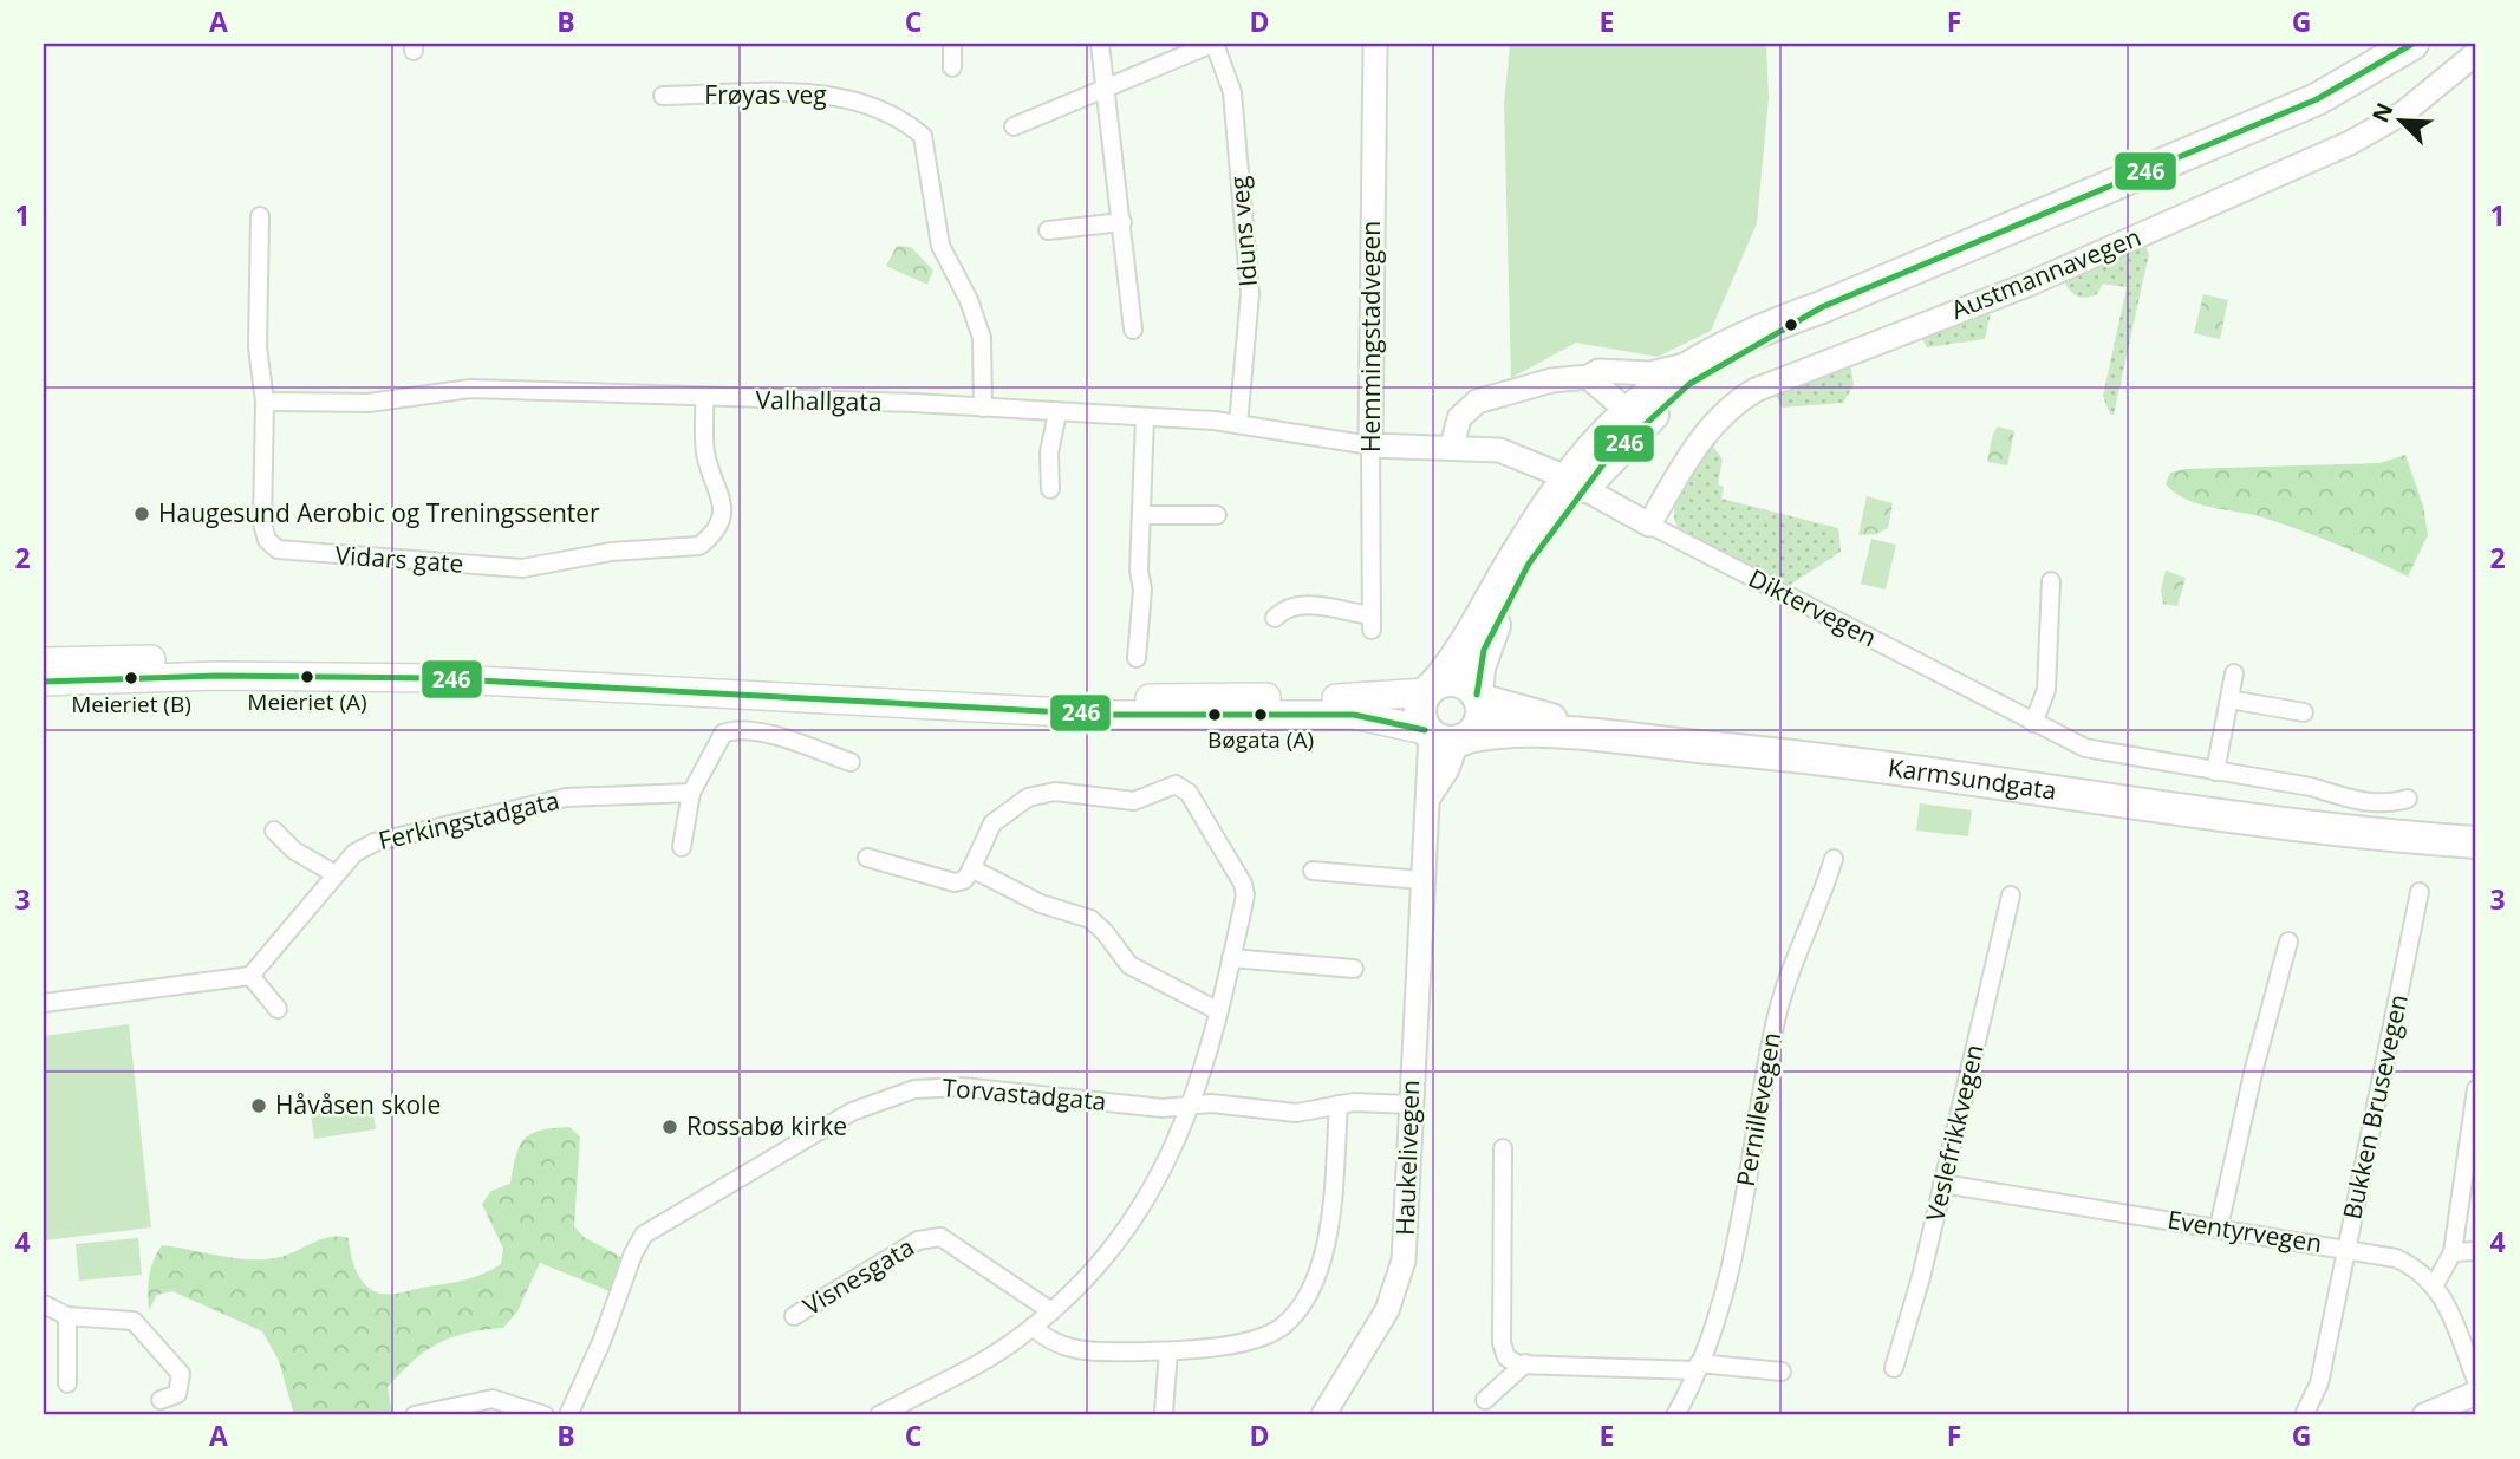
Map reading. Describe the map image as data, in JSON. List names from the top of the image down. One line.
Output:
{"streets":{"highway":["Karmsundgata"],"street":["Frøyas veg","Iduns veg","Austmannavegen","Hemmingstadvegen","Valhallgata","Vidars gate","Diktervegen","Ferkingstadgata","Torvastadgata","Bukken Brusevegen","Pernillevegen","Veslefrikkvegen","Haukelivegen","Eventyrvegen","Visnesgata"]},"crossings":[["Frøyas veg","Valhallgata"],["Iduns veg","Valhallgata"],["Austmannavegen","Diktervegen"],["Hemmingstadvegen","Valhallgata"],["Valhallgata","Vidars gate"],["Karmsundgata","Haukelivegen"],["Torvastadgata","Haukelivegen"],["Bukken Brusevegen","Eventyrvegen"],["Veslefrikkvegen","Eventyrvegen"]],"places":["Haugesund Aerobic og Treningssenter","Meieriet (A)","Meieriet (B)","Bøgata (A)","Håvåsen skole","Rossabø kirke"],"lines":["transit line 246"],"north":"top left","grid":{"columns":["A","B","C","D","E","F","G"],"rows":["1","2","3","4"]}}
